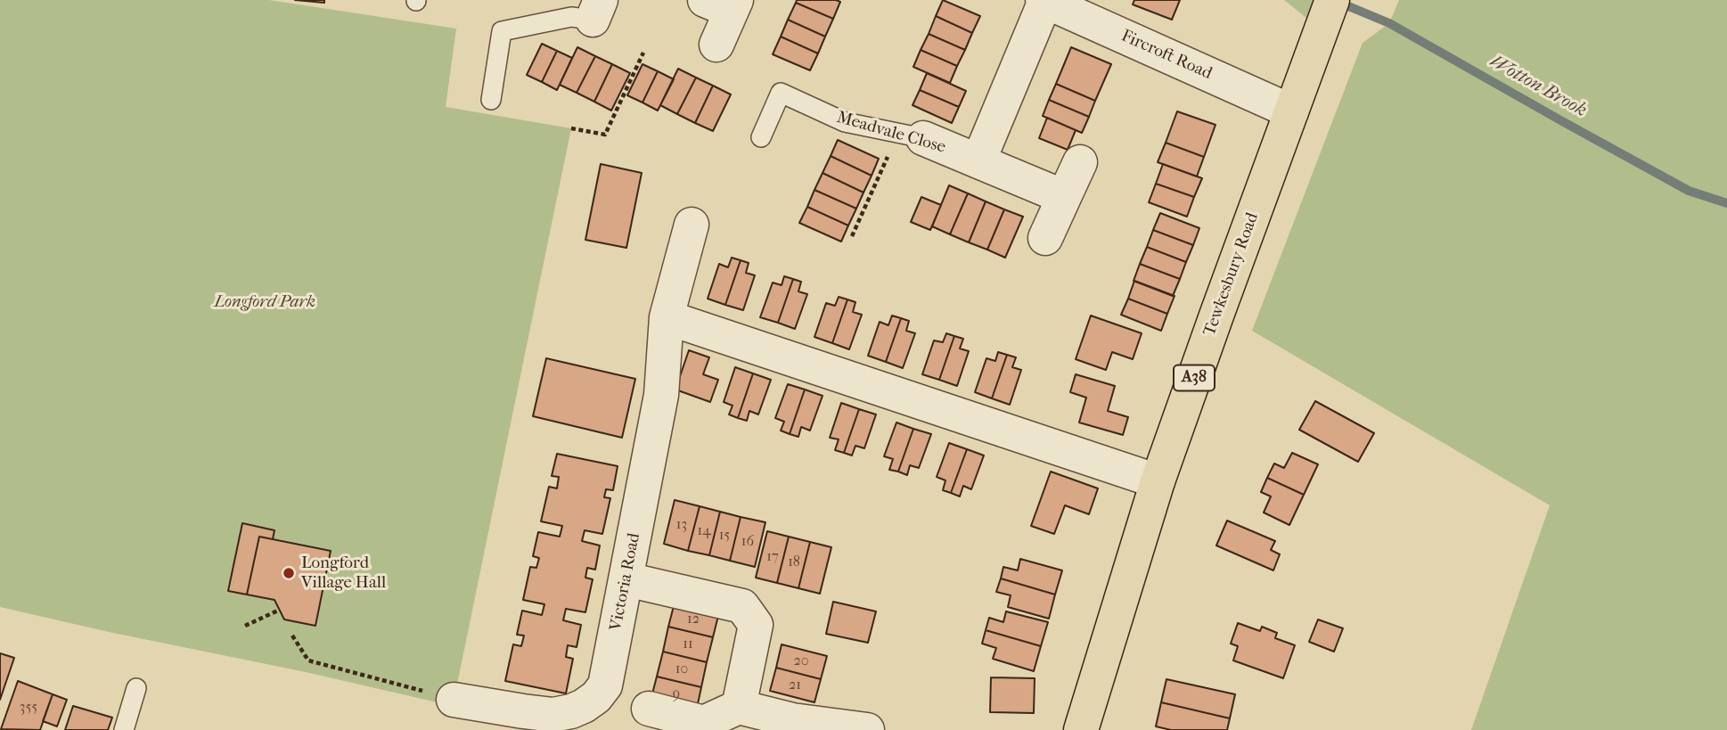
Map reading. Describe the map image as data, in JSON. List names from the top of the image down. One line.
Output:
{"streets":{"main road":["Tewkesbury Road","A38"],"street":["Fircroft Road","Meadvale Close","Victoria Road"]},"crossings":[["Fircroft Road","Tewkesbury Road"]],"water":["Wotton Brook"],"parks":["Longford Park"],"places":["Longford Village Hall"],"house_numbers":["13","14","15","16","17","18","12","11","20","10","21","9","355"]}
